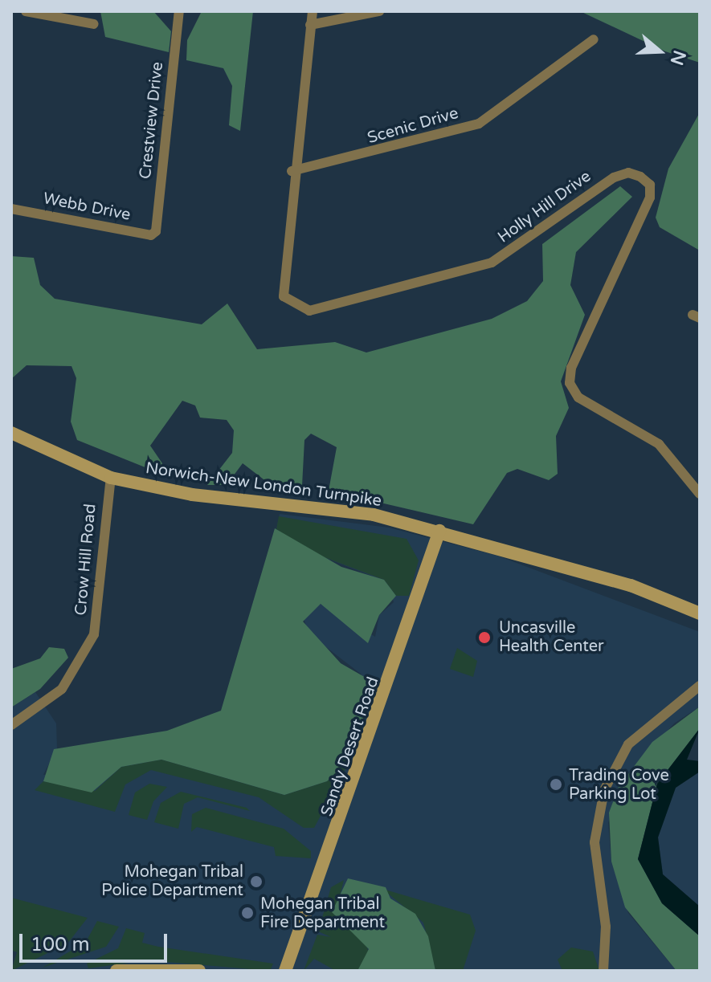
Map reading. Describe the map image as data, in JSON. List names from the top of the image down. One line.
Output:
{"streets":{"main road":["Norwich-New London Turnpike","Sandy Desert Road"],"street":["Crestview Drive","Scenic Drive","Webb Drive","Holly Hill Drive","Crow Hill Road"]},"crossings":[["Crestview Drive","Webb Drive"],["Scenic Drive","Holly Hill Drive"],["Norwich-New London Turnpike","Crow Hill Road"],["Norwich-New London Turnpike","Sandy Desert Road"]],"places":["Uncasville Health Center","Trading Cove Parking Lot","Mohegan Tribal Police Department","Mohegan Tribal Fire Department"],"scale_bar":"100 m","north":"right"}
